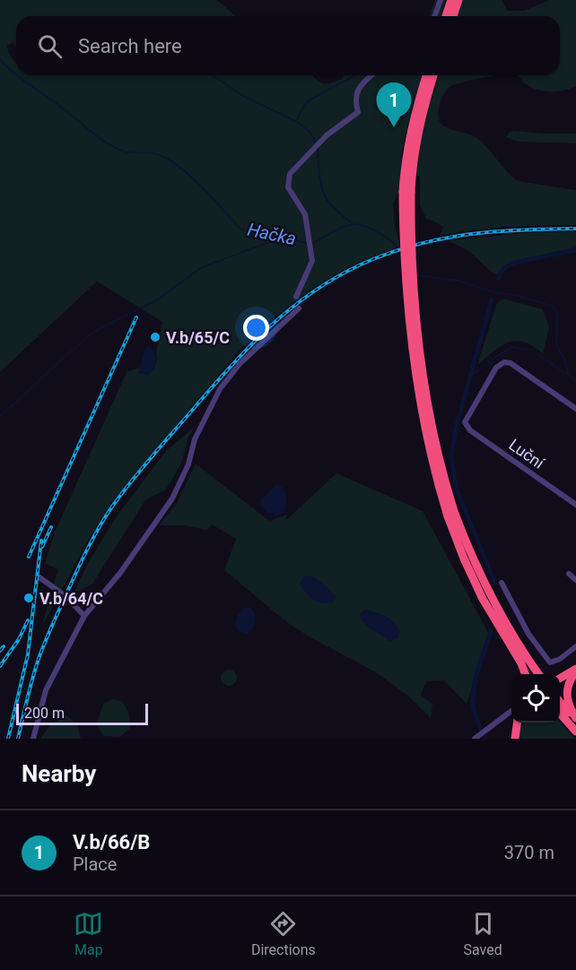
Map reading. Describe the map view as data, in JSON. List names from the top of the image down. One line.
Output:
{"streets":{"street":["Luční"]},"water":["Hačka"],"places":["V.b/65/C","V.b/64/C"],"scale_bar":"200 m","page":{"search":"Search here","pins":"1","scale":"200 m","heading":"Nearby","list":[{"mark":"1","name":"V.b/66/B","note":"Place","value":"370 m"}],"nav":["Map","Directions","Saved"]}}
